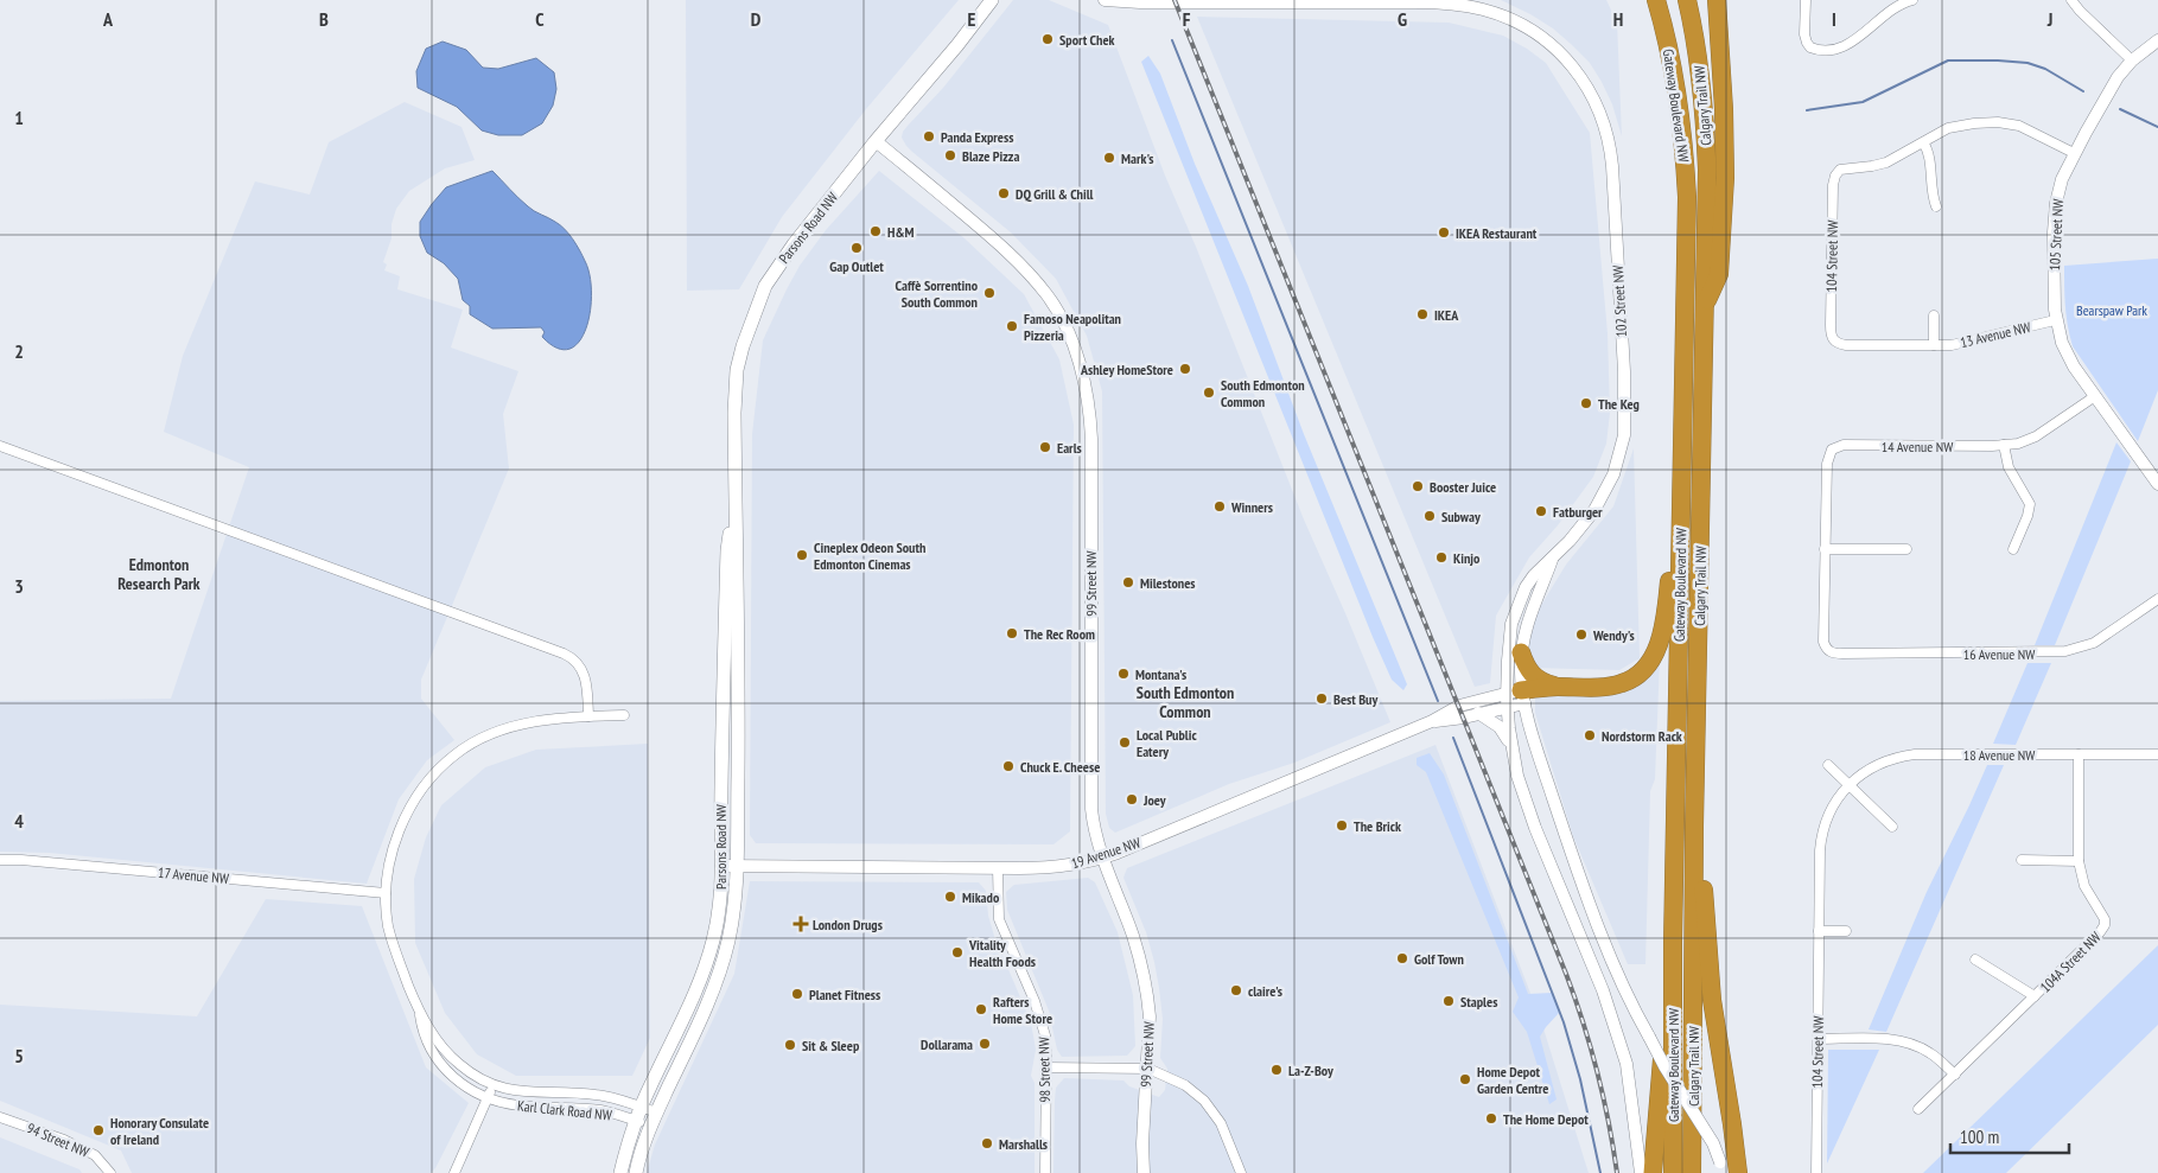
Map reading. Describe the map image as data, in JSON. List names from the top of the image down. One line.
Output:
{"streets":{"highway":["Gateway Boulevard NW","Calgary Trail NW"],"main road":["Parsons Road NW"],"street":["105 Street NW","104 Street NW","102 Street NW","13 Avenue NW","14 Avenue NW","99 Street NW","16 Avenue NW","18 Avenue NW","19 Avenue NW","17 Avenue NW","104A Street NW","98 Street NW","Karl Clark Road NW","94 Street NW"]},"crossings":[["Parsons Road NW","99 Street NW"],["Parsons Road NW","19 Avenue NW"],["Parsons Road NW","Karl Clark Road NW"],["105 Street NW","13 Avenue NW"],["105 Street NW","14 Avenue NW"],["104 Street NW","13 Avenue NW"],["104 Street NW","18 Avenue NW"],["102 Street NW","19 Avenue NW"],["14 Avenue NW","16 Avenue NW"],["99 Street NW","19 Avenue NW"],["18 Avenue NW","104A Street NW"],["19 Avenue NW","98 Street NW"],["17 Avenue NW","Karl Clark Road NW"]],"districts":["Edmonton Research Park","South Edmonton Common"],"parks":["Bearspaw Park"],"places":{"other":["Sport Chek","Panda Express","Blaze Pizza","Mark's","DQ Grill & Chill","H&M","IKEA Restaurant","Gap Outlet","Caffè Sorrentino South Common","IKEA","Famoso Neapolitan Pizzeria","Ashley HomeStore","South Edmonton Common","The Keg","Earls","Booster Juice","Winners","Fatburger","Subway","Cineplex Odeon South Edmonton Cinemas","Kinjo","Milestones","The Rec Room","Wendy's","Montana's","Best Buy","Nordstorm Rack","Local Public Eatery","Chuck E. Cheese","Joey","The Brick","Mikado","Vitality Health Foods","Golf Town","claire's","Planet Fitness","Staples","Rafters Home Store","Dollarama","Sit & Sleep","La-Z-Boy","Home Depot Garden Centre","The Home Depot","Honorary Consulate of Ireland","Marshalls"],"health":["London Drugs"]},"scale_bar":"100 m","grid":{"columns":["A","B","C","D","E","F","G","H","I","J"],"rows":["1","2","3","4","5"]}}
